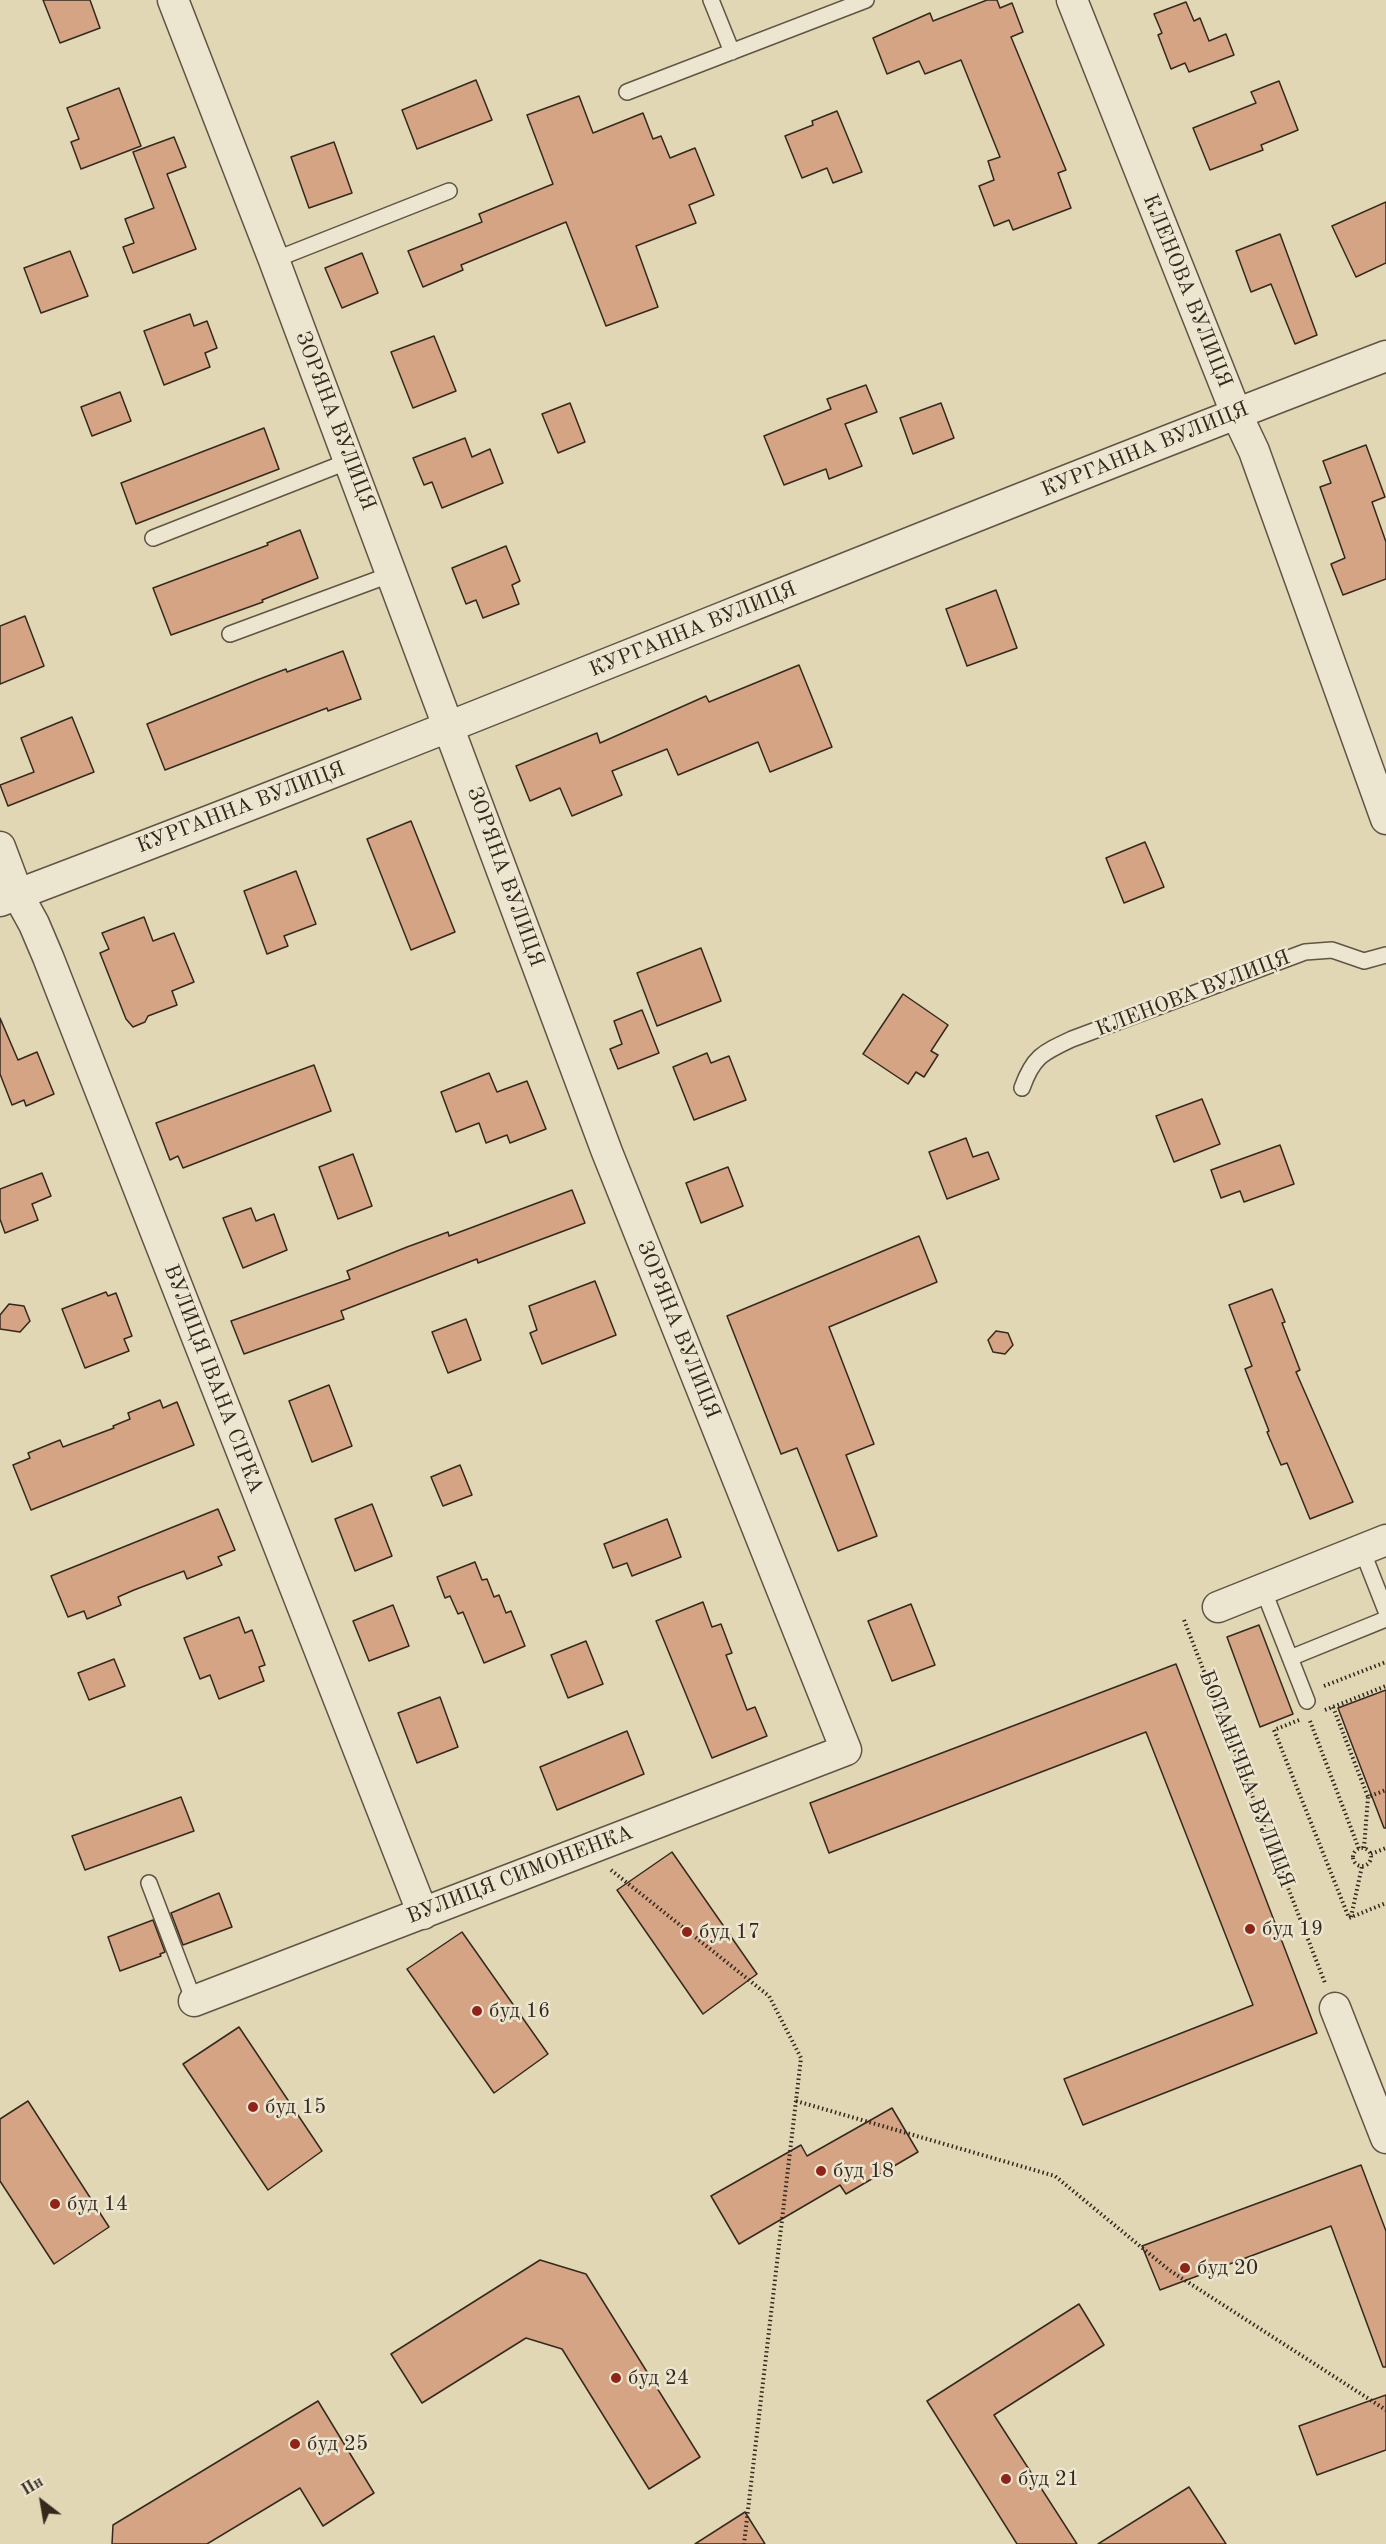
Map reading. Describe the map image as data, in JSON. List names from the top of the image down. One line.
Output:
{"streets":{"street":["КЛЕНОВА ВУЛИЦЯ","ЗОРЯНА ВУЛИЦЯ","КУРГАННА ВУЛИЦЯ","ВУЛИЦЯ ІВАНА СІРКА","ВУЛИЦЯ СИМОНЕНКА"],"path":["БОТАНІЧНА ВУЛИЦЯ"]},"crossings":[["КЛЕНОВА ВУЛИЦЯ","КУРГАННА ВУЛИЦЯ"],["ЗОРЯНА ВУЛИЦЯ","КУРГАННА ВУЛИЦЯ"],["ЗОРЯНА ВУЛИЦЯ","ВУЛИЦЯ СИМОНЕНКА"],["КУРГАННА ВУЛИЦЯ","ВУЛИЦЯ ІВАНА СІРКА"],["ВУЛИЦЯ ІВАНА СІРКА","ВУЛИЦЯ СИМОНЕНКА"]],"places":["буд 19","буд 17","буд 16","буд 15","буд 18","буд 14","буд 20","буд 24","буд 25","буд 21"],"north":"top left"}
